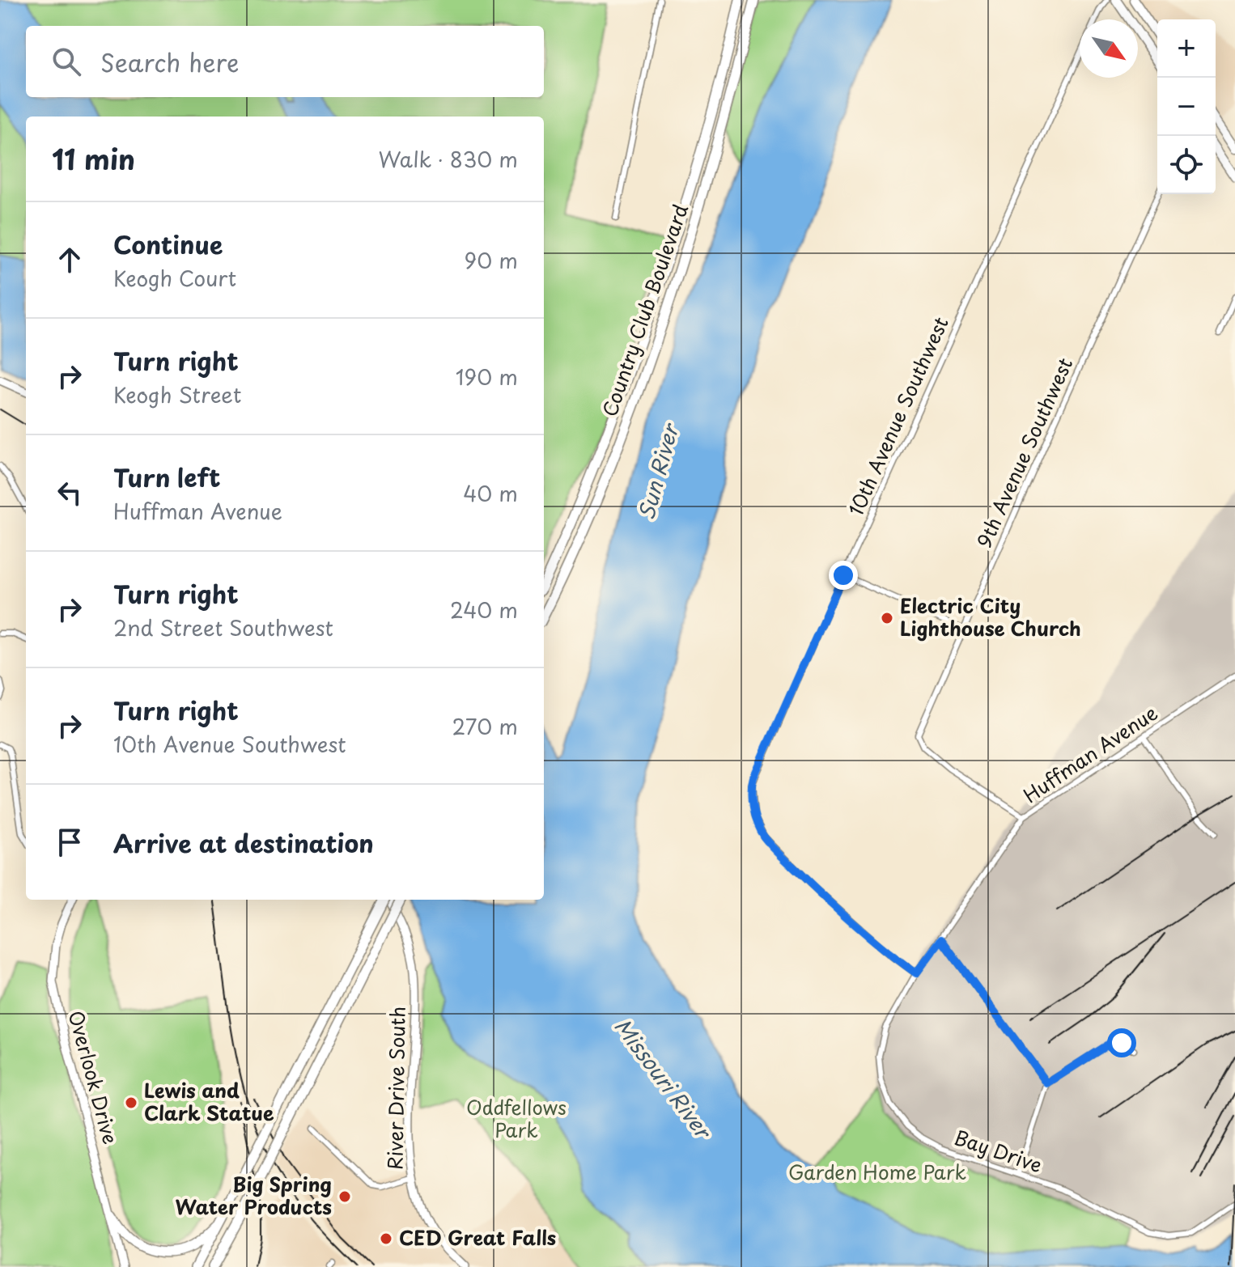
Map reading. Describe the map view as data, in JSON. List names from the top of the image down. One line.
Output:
{"streets":{"highway":["Country Club Boulevard"],"main road":["Overlook Drive","River Drive South"],"street":["10th Avenue Southwest","9th Avenue Southwest","Huffman Avenue","Bay Drive"]},"crossings":[["10th Avenue Southwest","Huffman Avenue"],["10th Avenue Southwest","Bay Drive"],["9th Avenue Southwest","Huffman Avenue"],["Huffman Avenue","Bay Drive"]],"water":["Sun River","Missouri River"],"parks":["Oddfellows Park","Garden Home Park"],"places":["Electric City Lighthouse Church","Lewis and Clark Statue","Big Spring Water Products","CED Great Falls"],"north":"bottom right","page":{"map_buttons":["+","−"],"search":"Search here","heading":["11 min","Walk · 830 m"],"list":[["Continue","Keogh Court","90 m"],["Turn right","Keogh Street","190 m"],["Turn left","Huffman Avenue","40 m"],["Turn right","2nd Street Southwest","240 m"],["Turn right","10th Avenue Southwest","270 m"],"Arrive at destination"]}}
